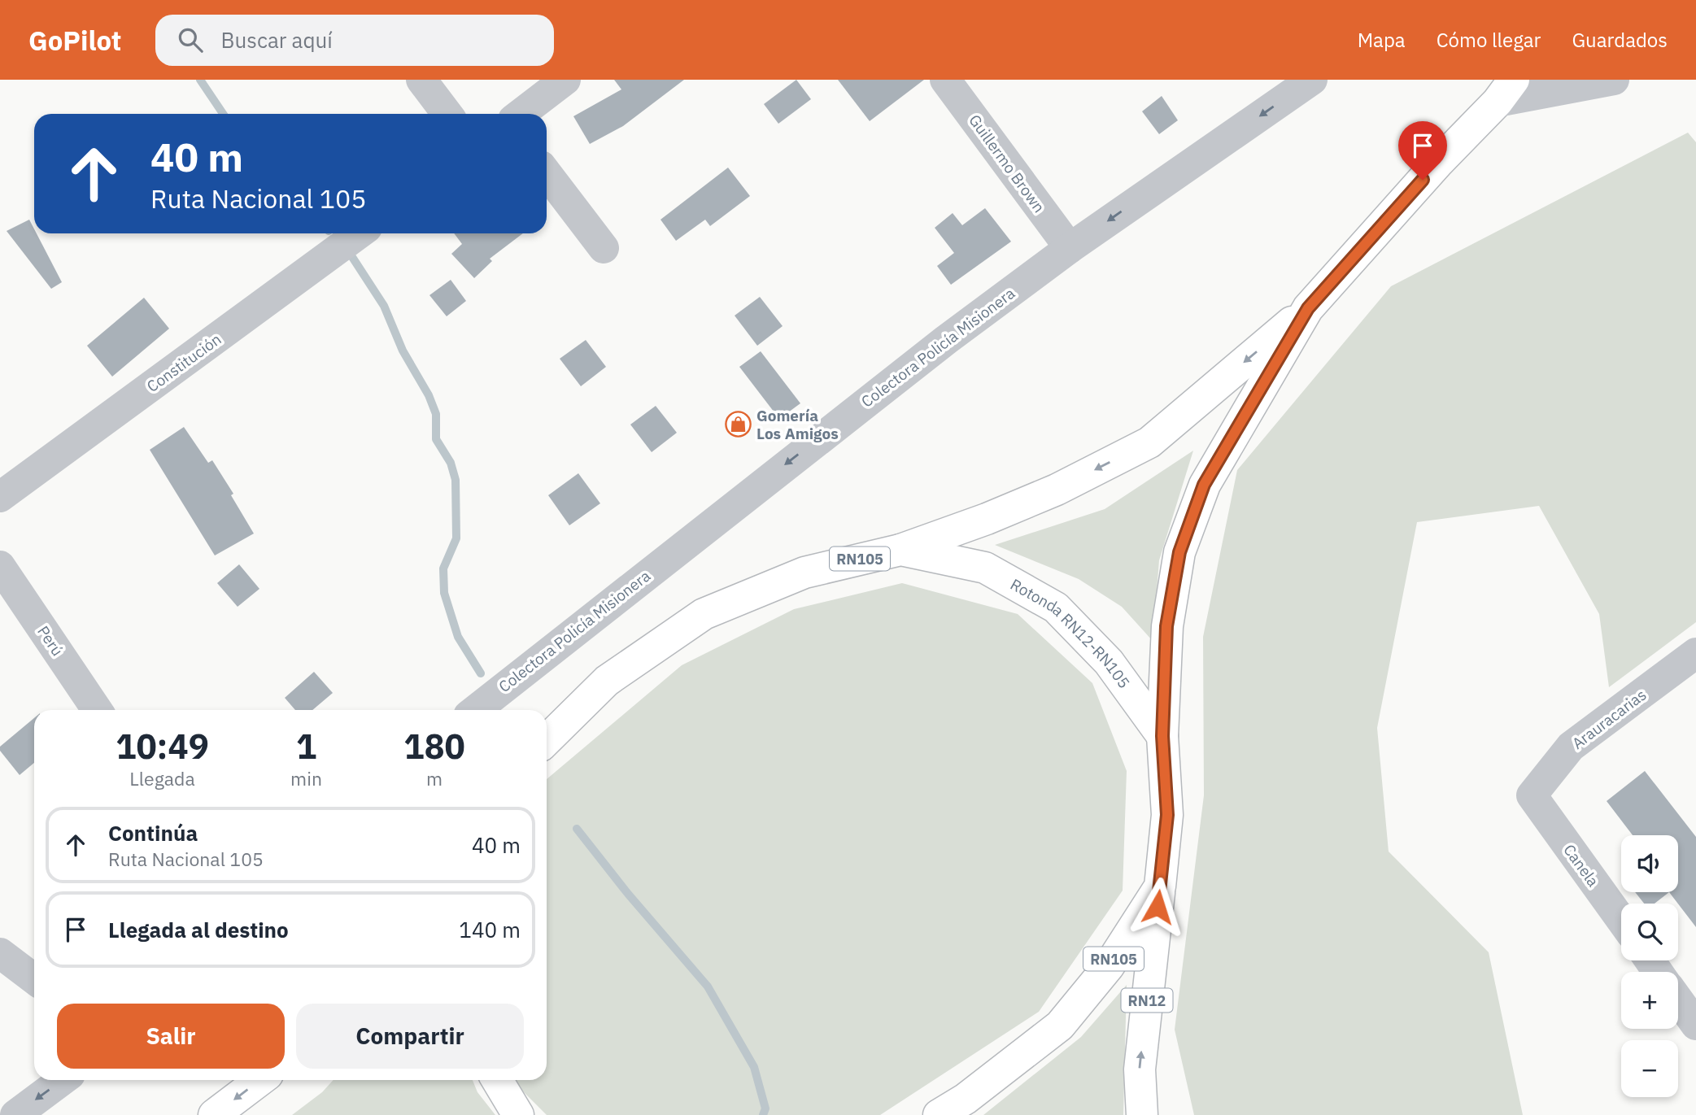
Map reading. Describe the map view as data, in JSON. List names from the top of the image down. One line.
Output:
{"streets":{"highway":["RN105","Rotonda RN12-RN105","RN12"],"street":["Guillermo Brown","Colectora Policía Misionera","Constitución","Perú","Arauracarias","Canela"]},"crossings":[["Guillermo Brown","Colectora Policía Misionera"],["RN105","Rotonda RN12-RN105"],["RN105","RN12"],["Arauracarias","Canela"]],"one_way":["Colectora Policía Misionera"],"places":{"shop":["Gomería Los Amigos"]},"page":{"header":"GoPilot","search":"Buscar aquí","nav":["Mapa","Cómo llegar","Guardados"],"turn":["40 m","Ruta Nacional 105"],"eta":["10:49","Llegada","1","min","180","m"],"list":[{"name":"Continúa","note":"Ruta Nacional 105","value":"40 m"},{"name":"Llegada al destino","value":"140 m"}],"map_buttons":["+","−"],"buttons":["Salir","Compartir"]}}
